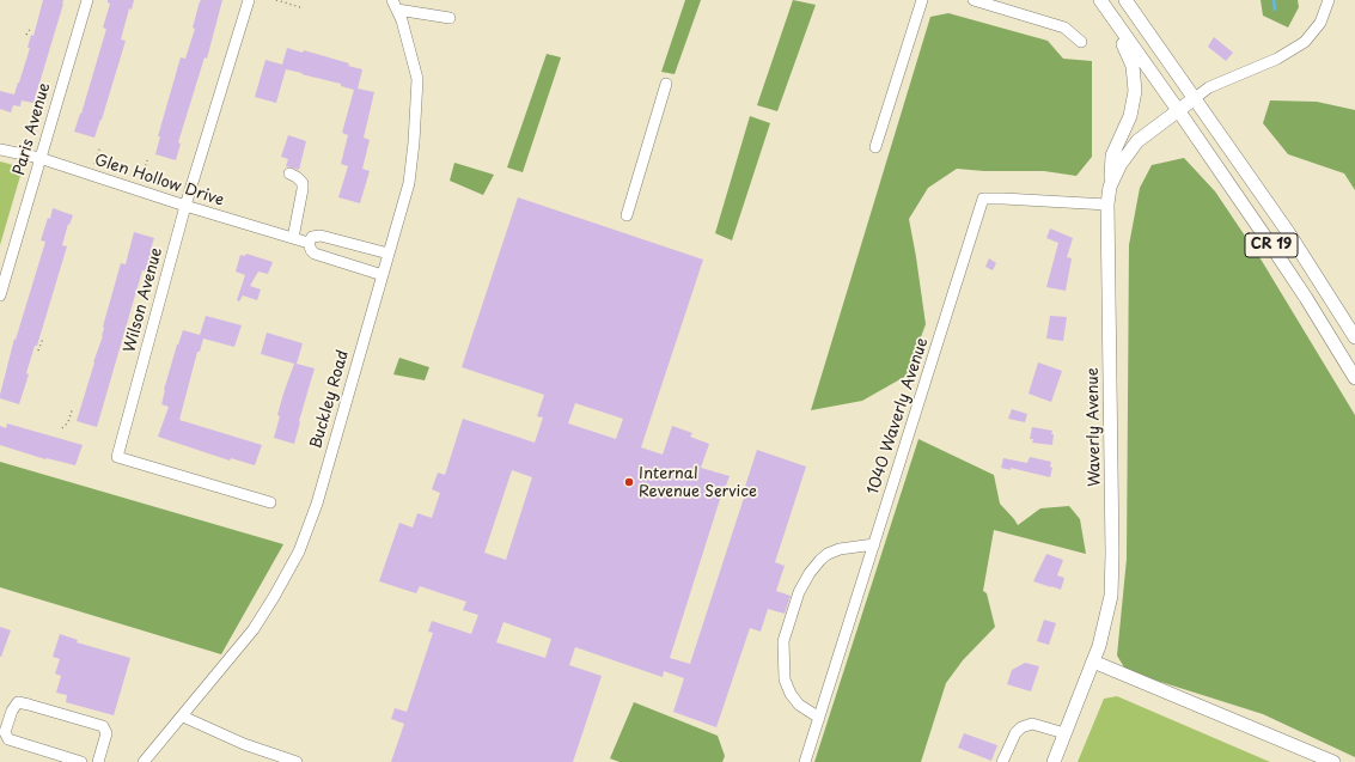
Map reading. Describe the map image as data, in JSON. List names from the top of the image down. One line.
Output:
{"streets":{"main road":["CR 19","Waverly Avenue"],"street":["Paris Avenue","Glen Hollow Drive","Wilson Avenue","Buckley Road","1040 Waverly Avenue"]},"crossings":[["Paris Avenue","Glen Hollow Drive"],["Glen Hollow Drive","Wilson Avenue"],["Glen Hollow Drive","Buckley Road"],["CR 19","Waverly Avenue"],["1040 Waverly Avenue","Waverly Avenue"]],"places":["Internal Revenue Service"]}
